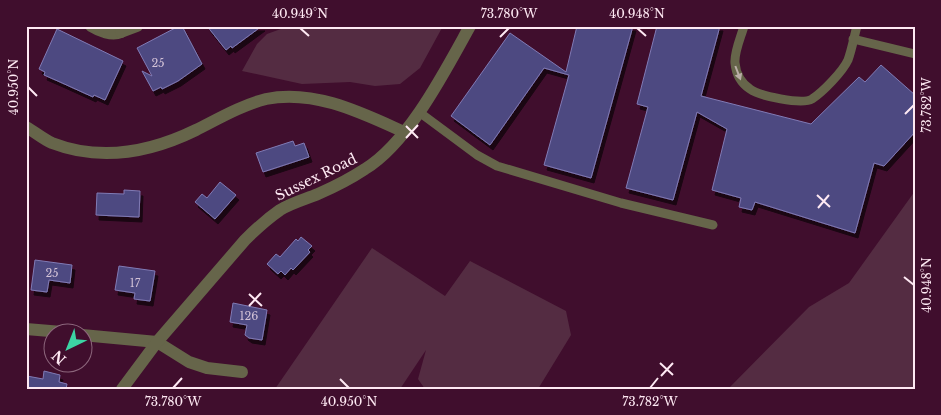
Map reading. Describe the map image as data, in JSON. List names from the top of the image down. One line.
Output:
{"streets":{"street":["Sussex Road"]},"house_numbers":["25","25","17","126"],"north":"bottom left","coordinates":["40.949°N","73.780°W","40.948°N","40.950°N","73.782°W"]}
